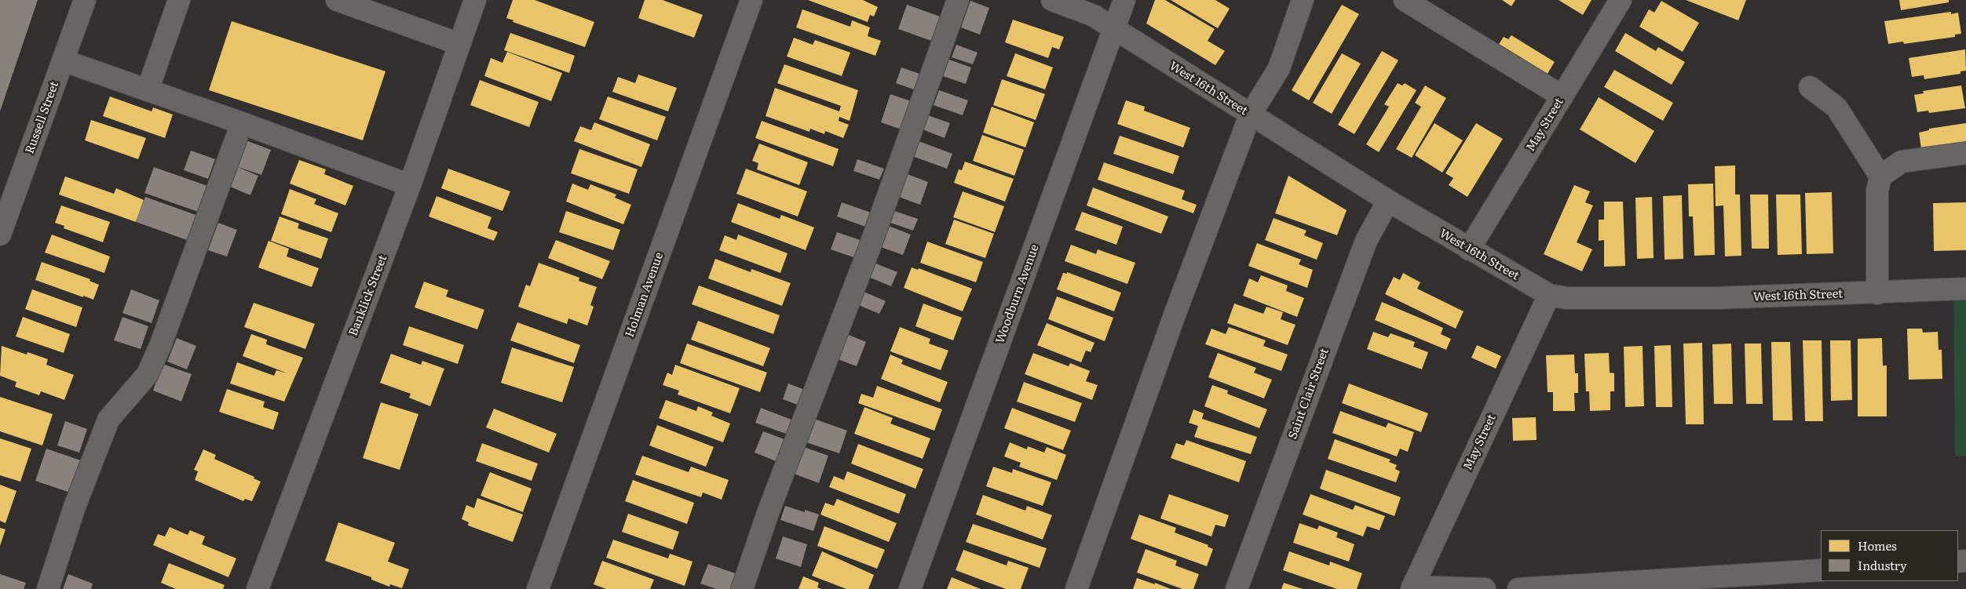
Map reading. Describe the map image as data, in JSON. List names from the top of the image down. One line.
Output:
{"streets":{"street":["West 16th Street","Russell Street","May Street","Woodburn Avenue","Holman Avenue","Banklick Street","Saint Clair Street"]},"crossings":[["West 16th Street","May Street"],["West 16th Street","Woodburn Avenue"],["West 16th Street","Saint Clair Street"]],"legend":["Homes","Industry"]}
